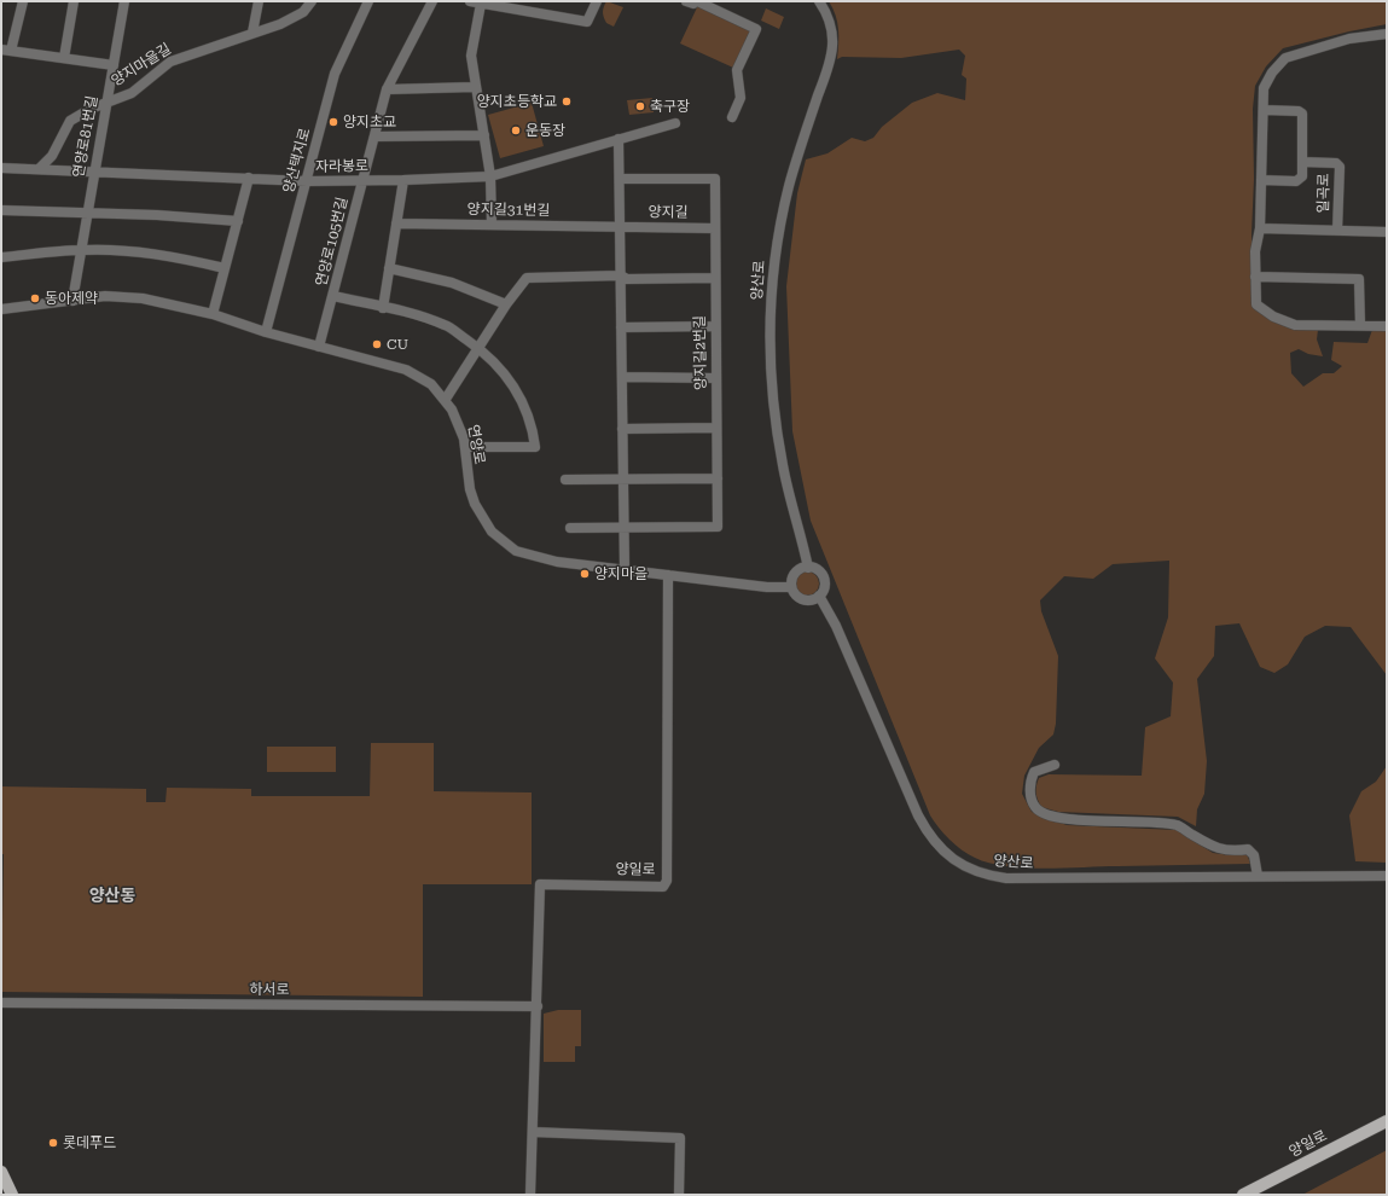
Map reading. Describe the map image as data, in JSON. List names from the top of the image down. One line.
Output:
{"streets":{"main road":["양일로"],"street":["양지마을길","연양로81번길","양산택지로","자라봉로","일곡로","양지길31번길","양지길","연양로105번길","양산로","양지길2번길","연양로","하서로"]},"crossings":[["양지마을길","연양로81번길"],["양지마을길","자라봉로"],["연양로81번길","자라봉로"],["연양로81번길","연양로"],["양산택지로","자라봉로"],["양산택지로","연양로"],["자라봉로","연양로105번길"],["양지길31번길","양지길"],["양지길","양지길2번길"],["연양로105번길","연양로"],["양산로","연양로"],["연양로","양일로"],["양일로","하서로"]],"districts":["양산동"],"places":["양지초등학교","축구장","양지초교","운동장","동아제약","CU","양지마을","롯데푸드"]}
